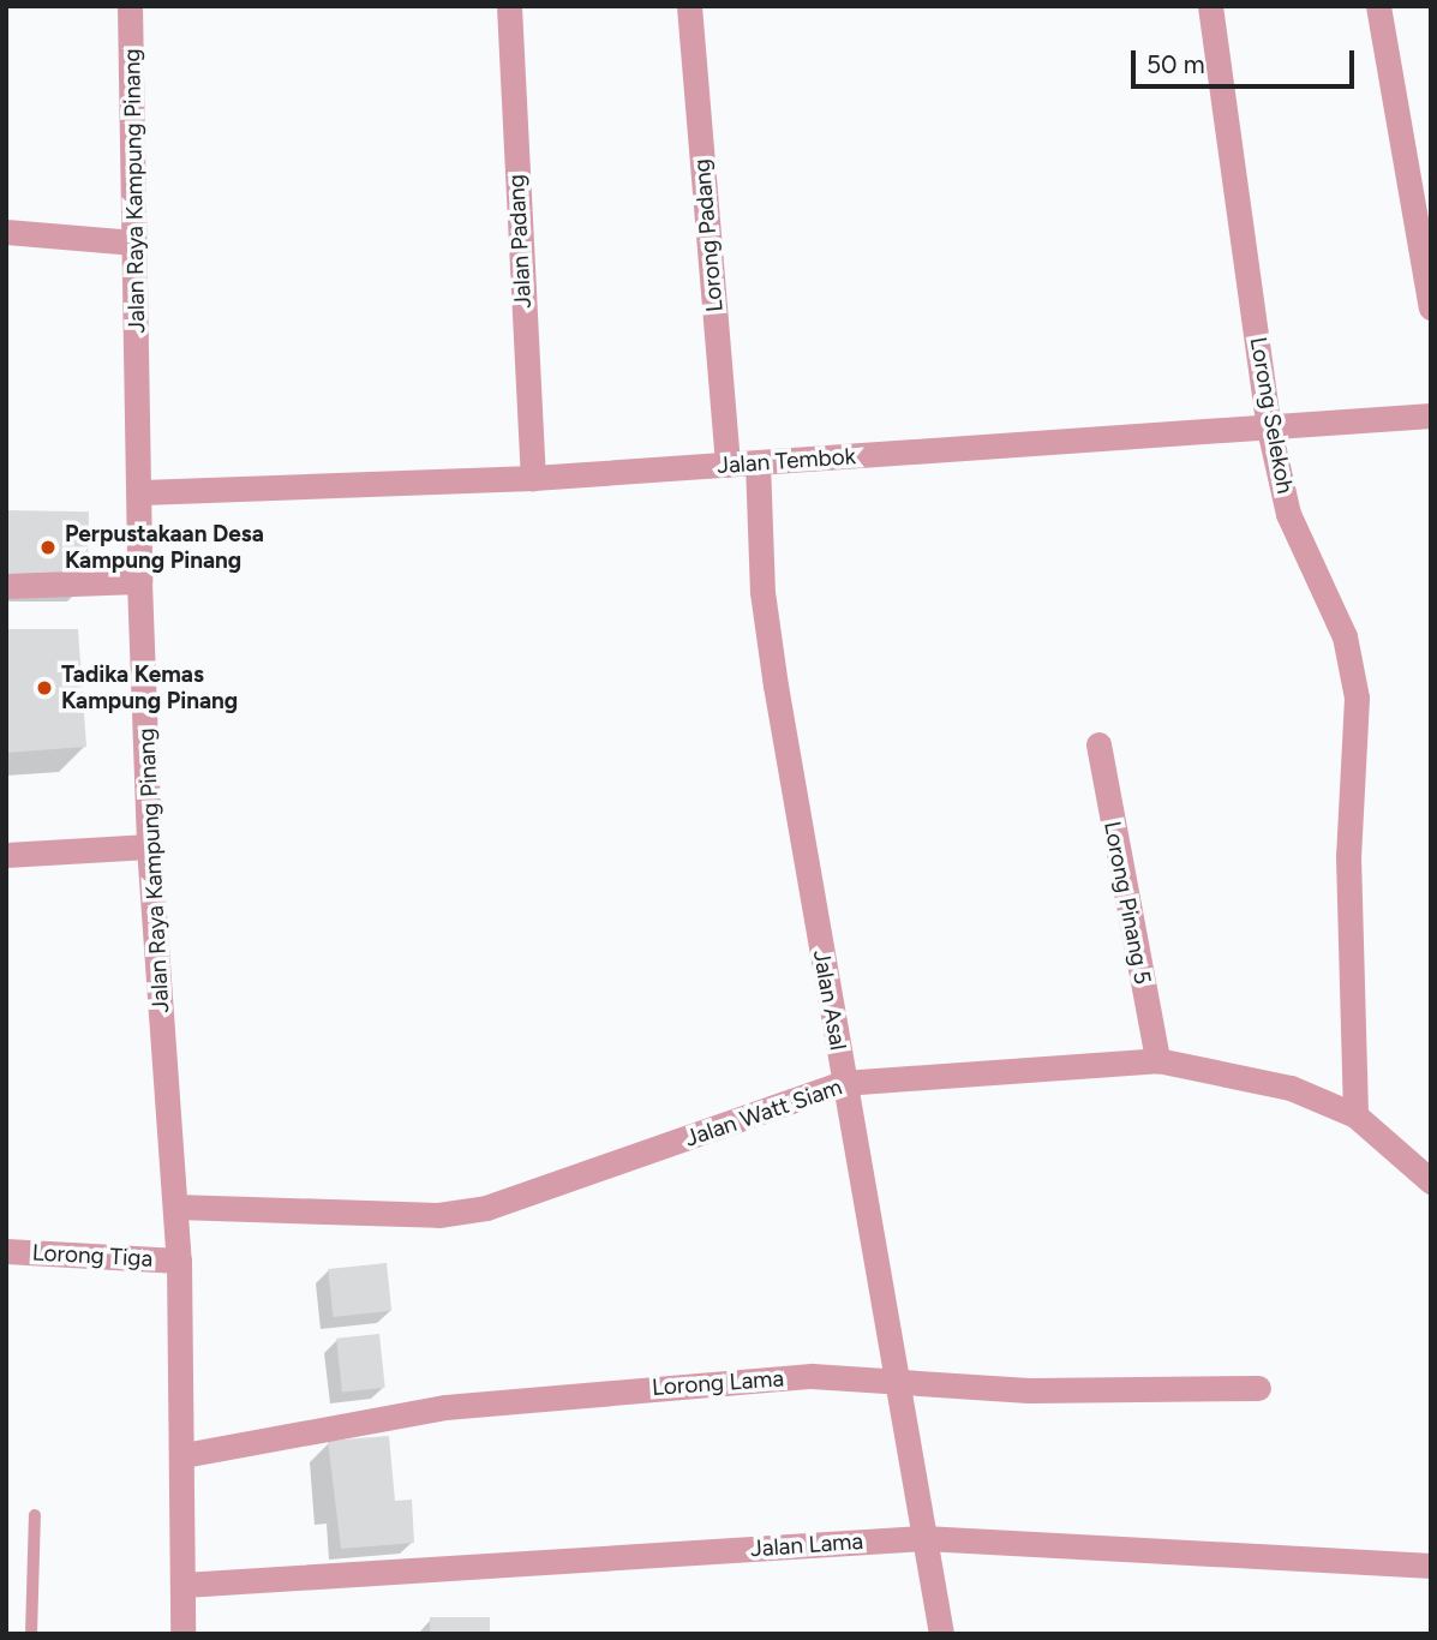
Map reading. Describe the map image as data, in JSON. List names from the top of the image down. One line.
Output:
{"streets":{"street":["Jalan Raya Kampung Pinang","Lorong Padang","Jalan Padang","Lorong Selekoh","Jalan Tembok","Lorong Pinang 5","Jalan Asal","Jalan Watt Siam","Lorong Tiga","Lorong Lama","Jalan Lama"]},"crossings":[["Jalan Raya Kampung Pinang","Jalan Tembok"],["Jalan Raya Kampung Pinang","Jalan Watt Siam"],["Jalan Raya Kampung Pinang","Lorong Tiga"],["Jalan Raya Kampung Pinang","Lorong Lama"],["Jalan Raya Kampung Pinang","Jalan Lama"],["Lorong Padang","Jalan Tembok"],["Jalan Padang","Jalan Tembok"],["Lorong Selekoh","Jalan Tembok"],["Lorong Selekoh","Jalan Watt Siam"],["Jalan Tembok","Jalan Asal"],["Lorong Pinang 5","Jalan Watt Siam"],["Jalan Asal","Jalan Watt Siam"],["Jalan Asal","Lorong Lama"],["Jalan Asal","Jalan Lama"]],"places":["Perpustakaan Desa Kampung Pinang","Tadika Kemas Kampung Pinang"],"scale_bar":"50 m"}
